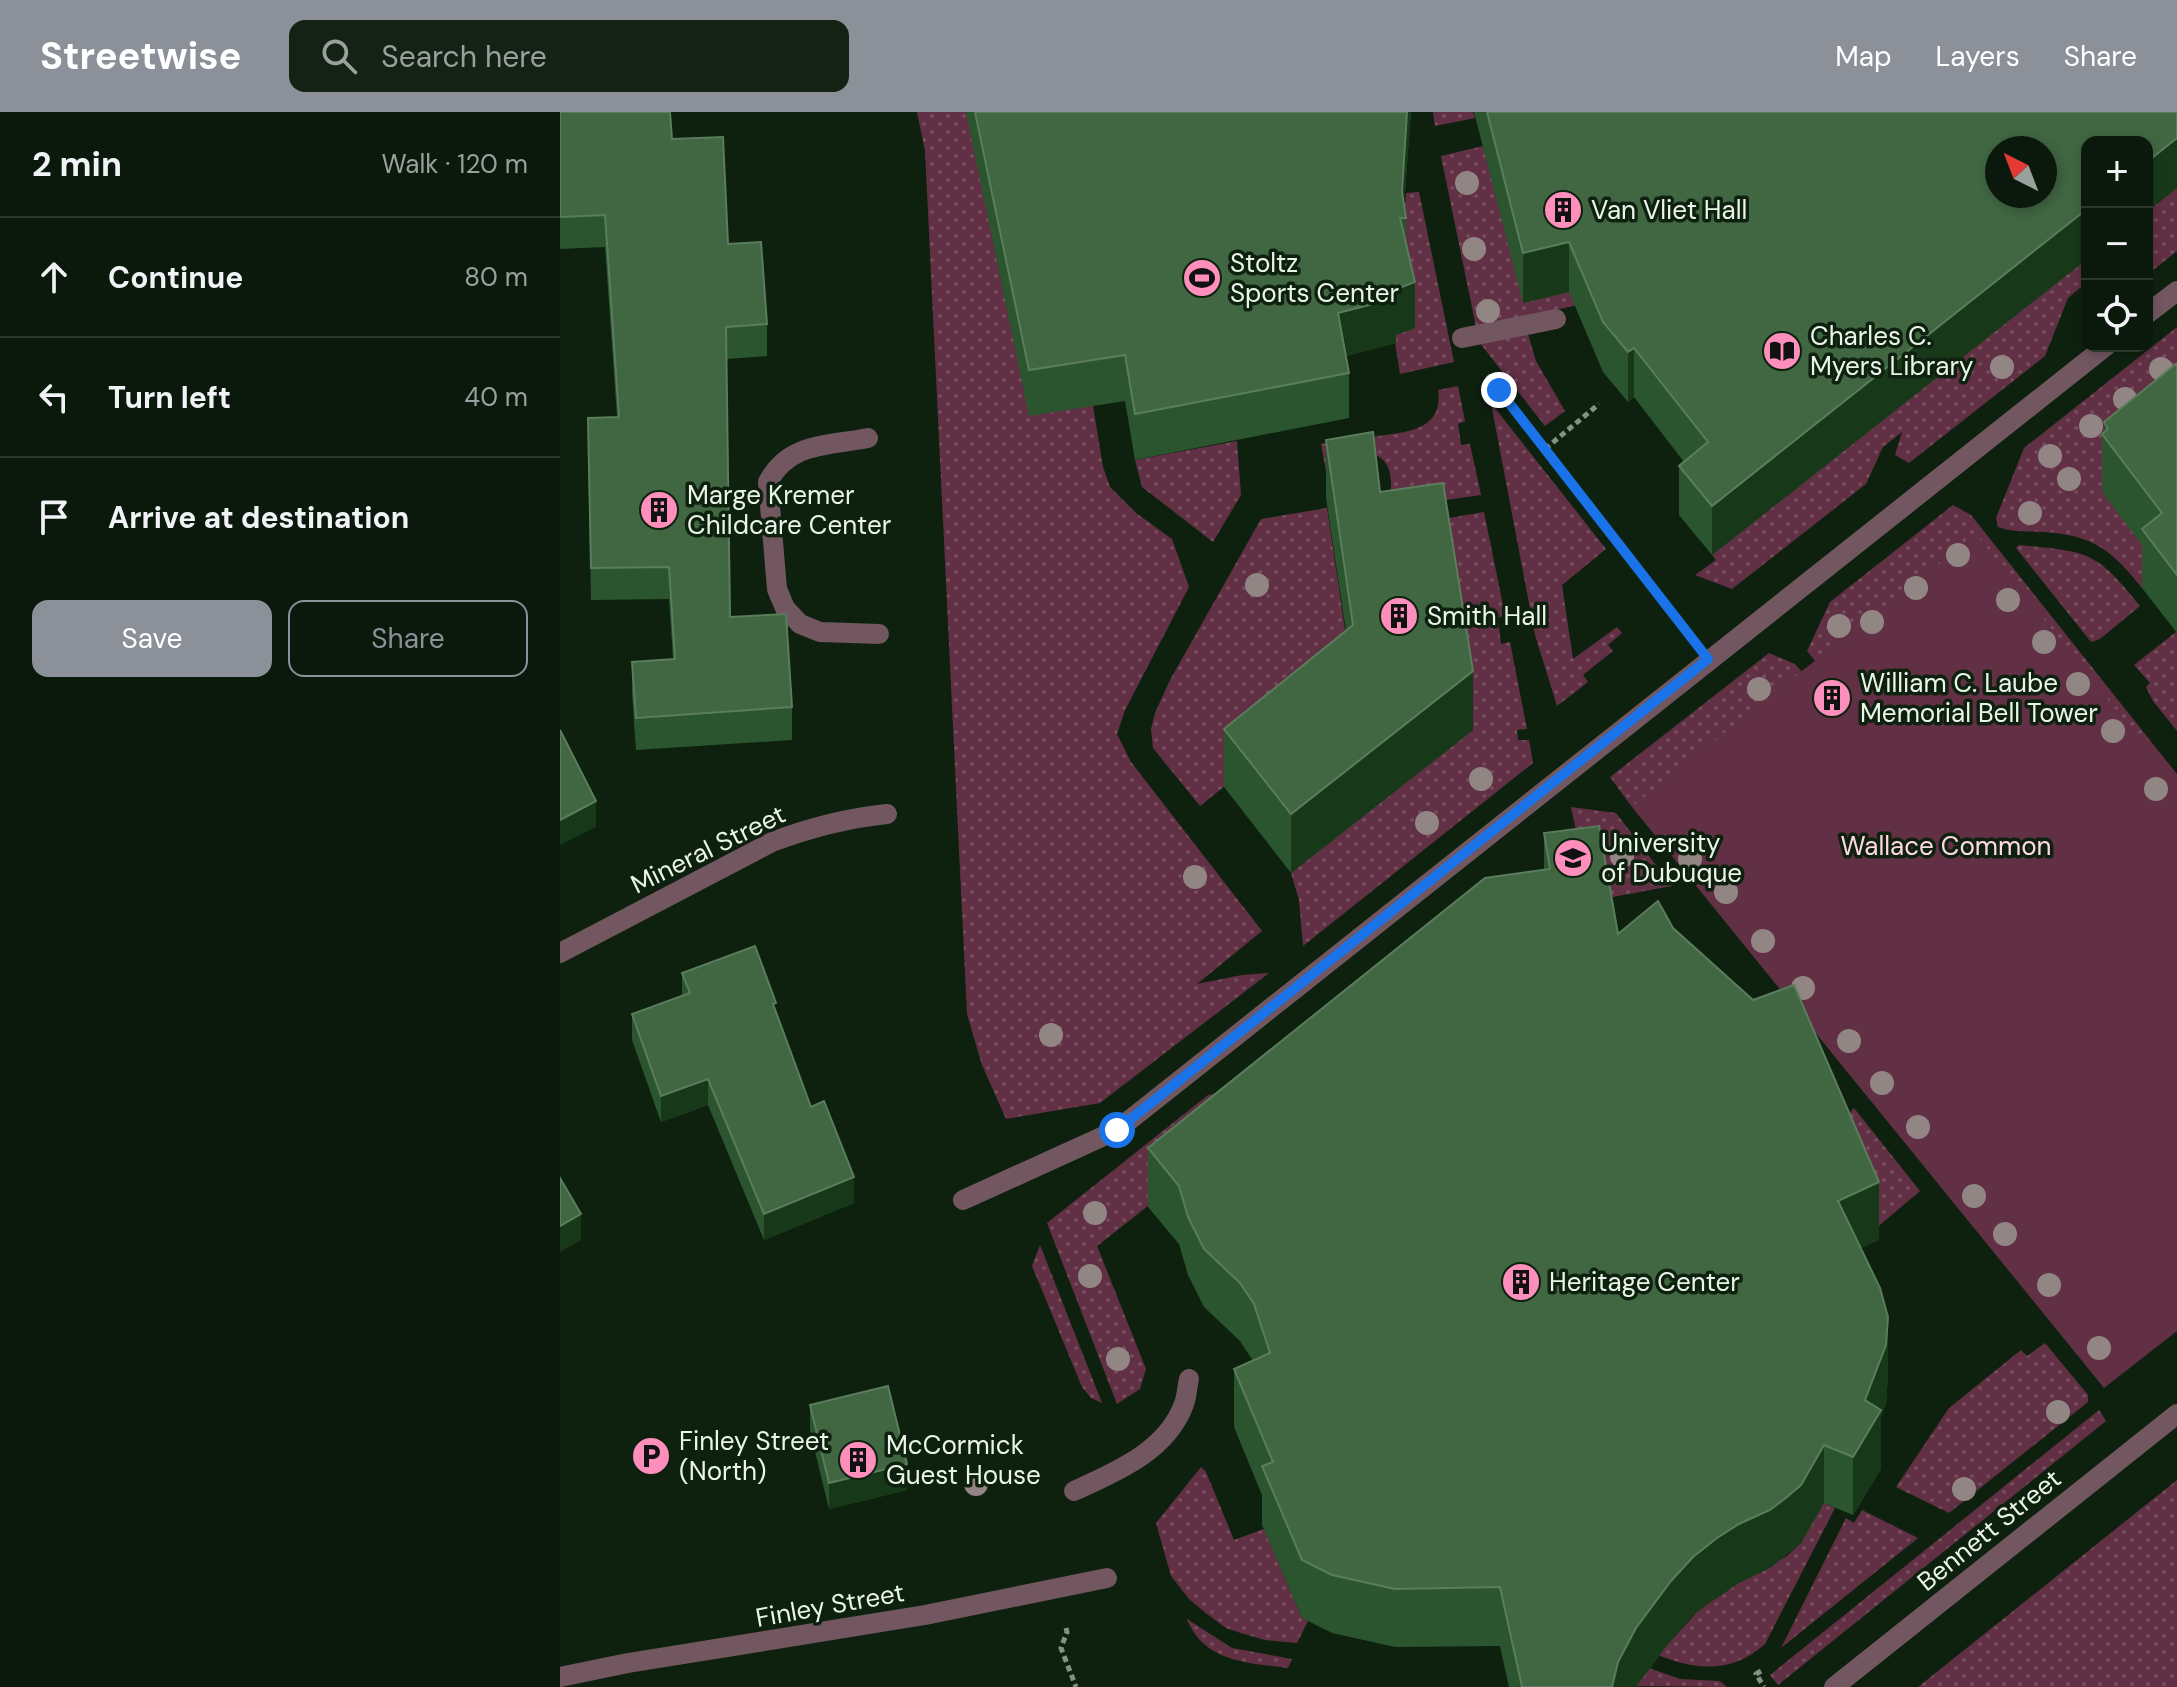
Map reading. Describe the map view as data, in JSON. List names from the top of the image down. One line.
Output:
{"streets":{"street":["Mineral Street","Bennett Street","Finley Street"]},"parks":["Wallace Common"],"places":{"building":["Van Vliet Hall","Marge Kremer Childcare Center","Smith Hall","William C. Laube Memorial Bell Tower","Heritage Center","McCormick Guest House"],"sports":["Stoltz Sports Center"],"library":["Charles C. Myers Library"],"school or university":["University of Dubuque"],"parking":["Finley Street (North)"]},"north":"top left","page":{"header":"Streetwise","search":"Search here","nav":["Map","Layers","Share"],"heading":["2 min","Walk · 120 m"],"map_buttons":["+","−"],"list":[["Continue","80 m"],["Turn left","40 m"],"Arrive at destination"],"buttons":["Save","Share"]}}
